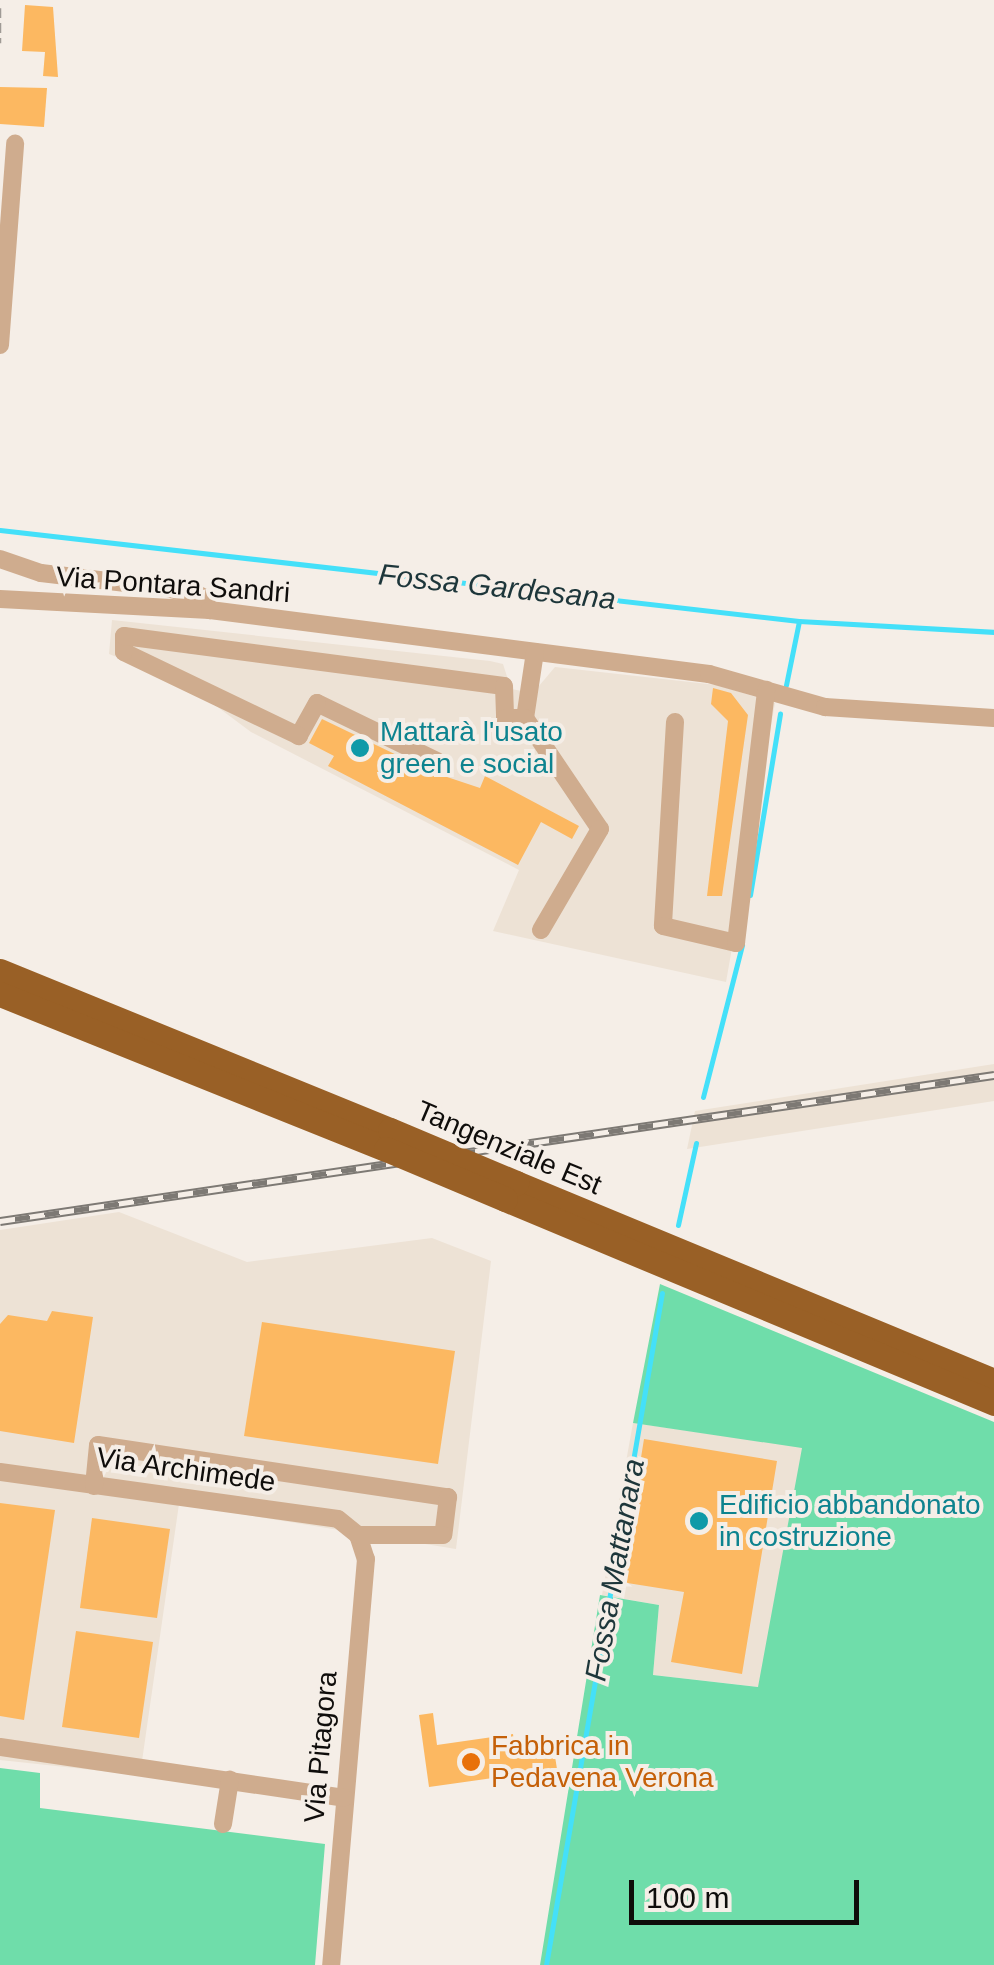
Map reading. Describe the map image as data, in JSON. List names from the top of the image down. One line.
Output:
{"streets":{"highway":["Tangenziale Est"],"street":["Via Pontara Sandri","Via Archimede","Via Pitagora"]},"crossings":[["Via Archimede","Via Pitagora"]],"water":["Fossa Gardesana","Fossa Mattanara"],"places":["Mattarà l'usato green e social","Edificio abbandonato in costruzione","Fabbrica in Pedavena Verona"],"scale_bar":"100 m"}
